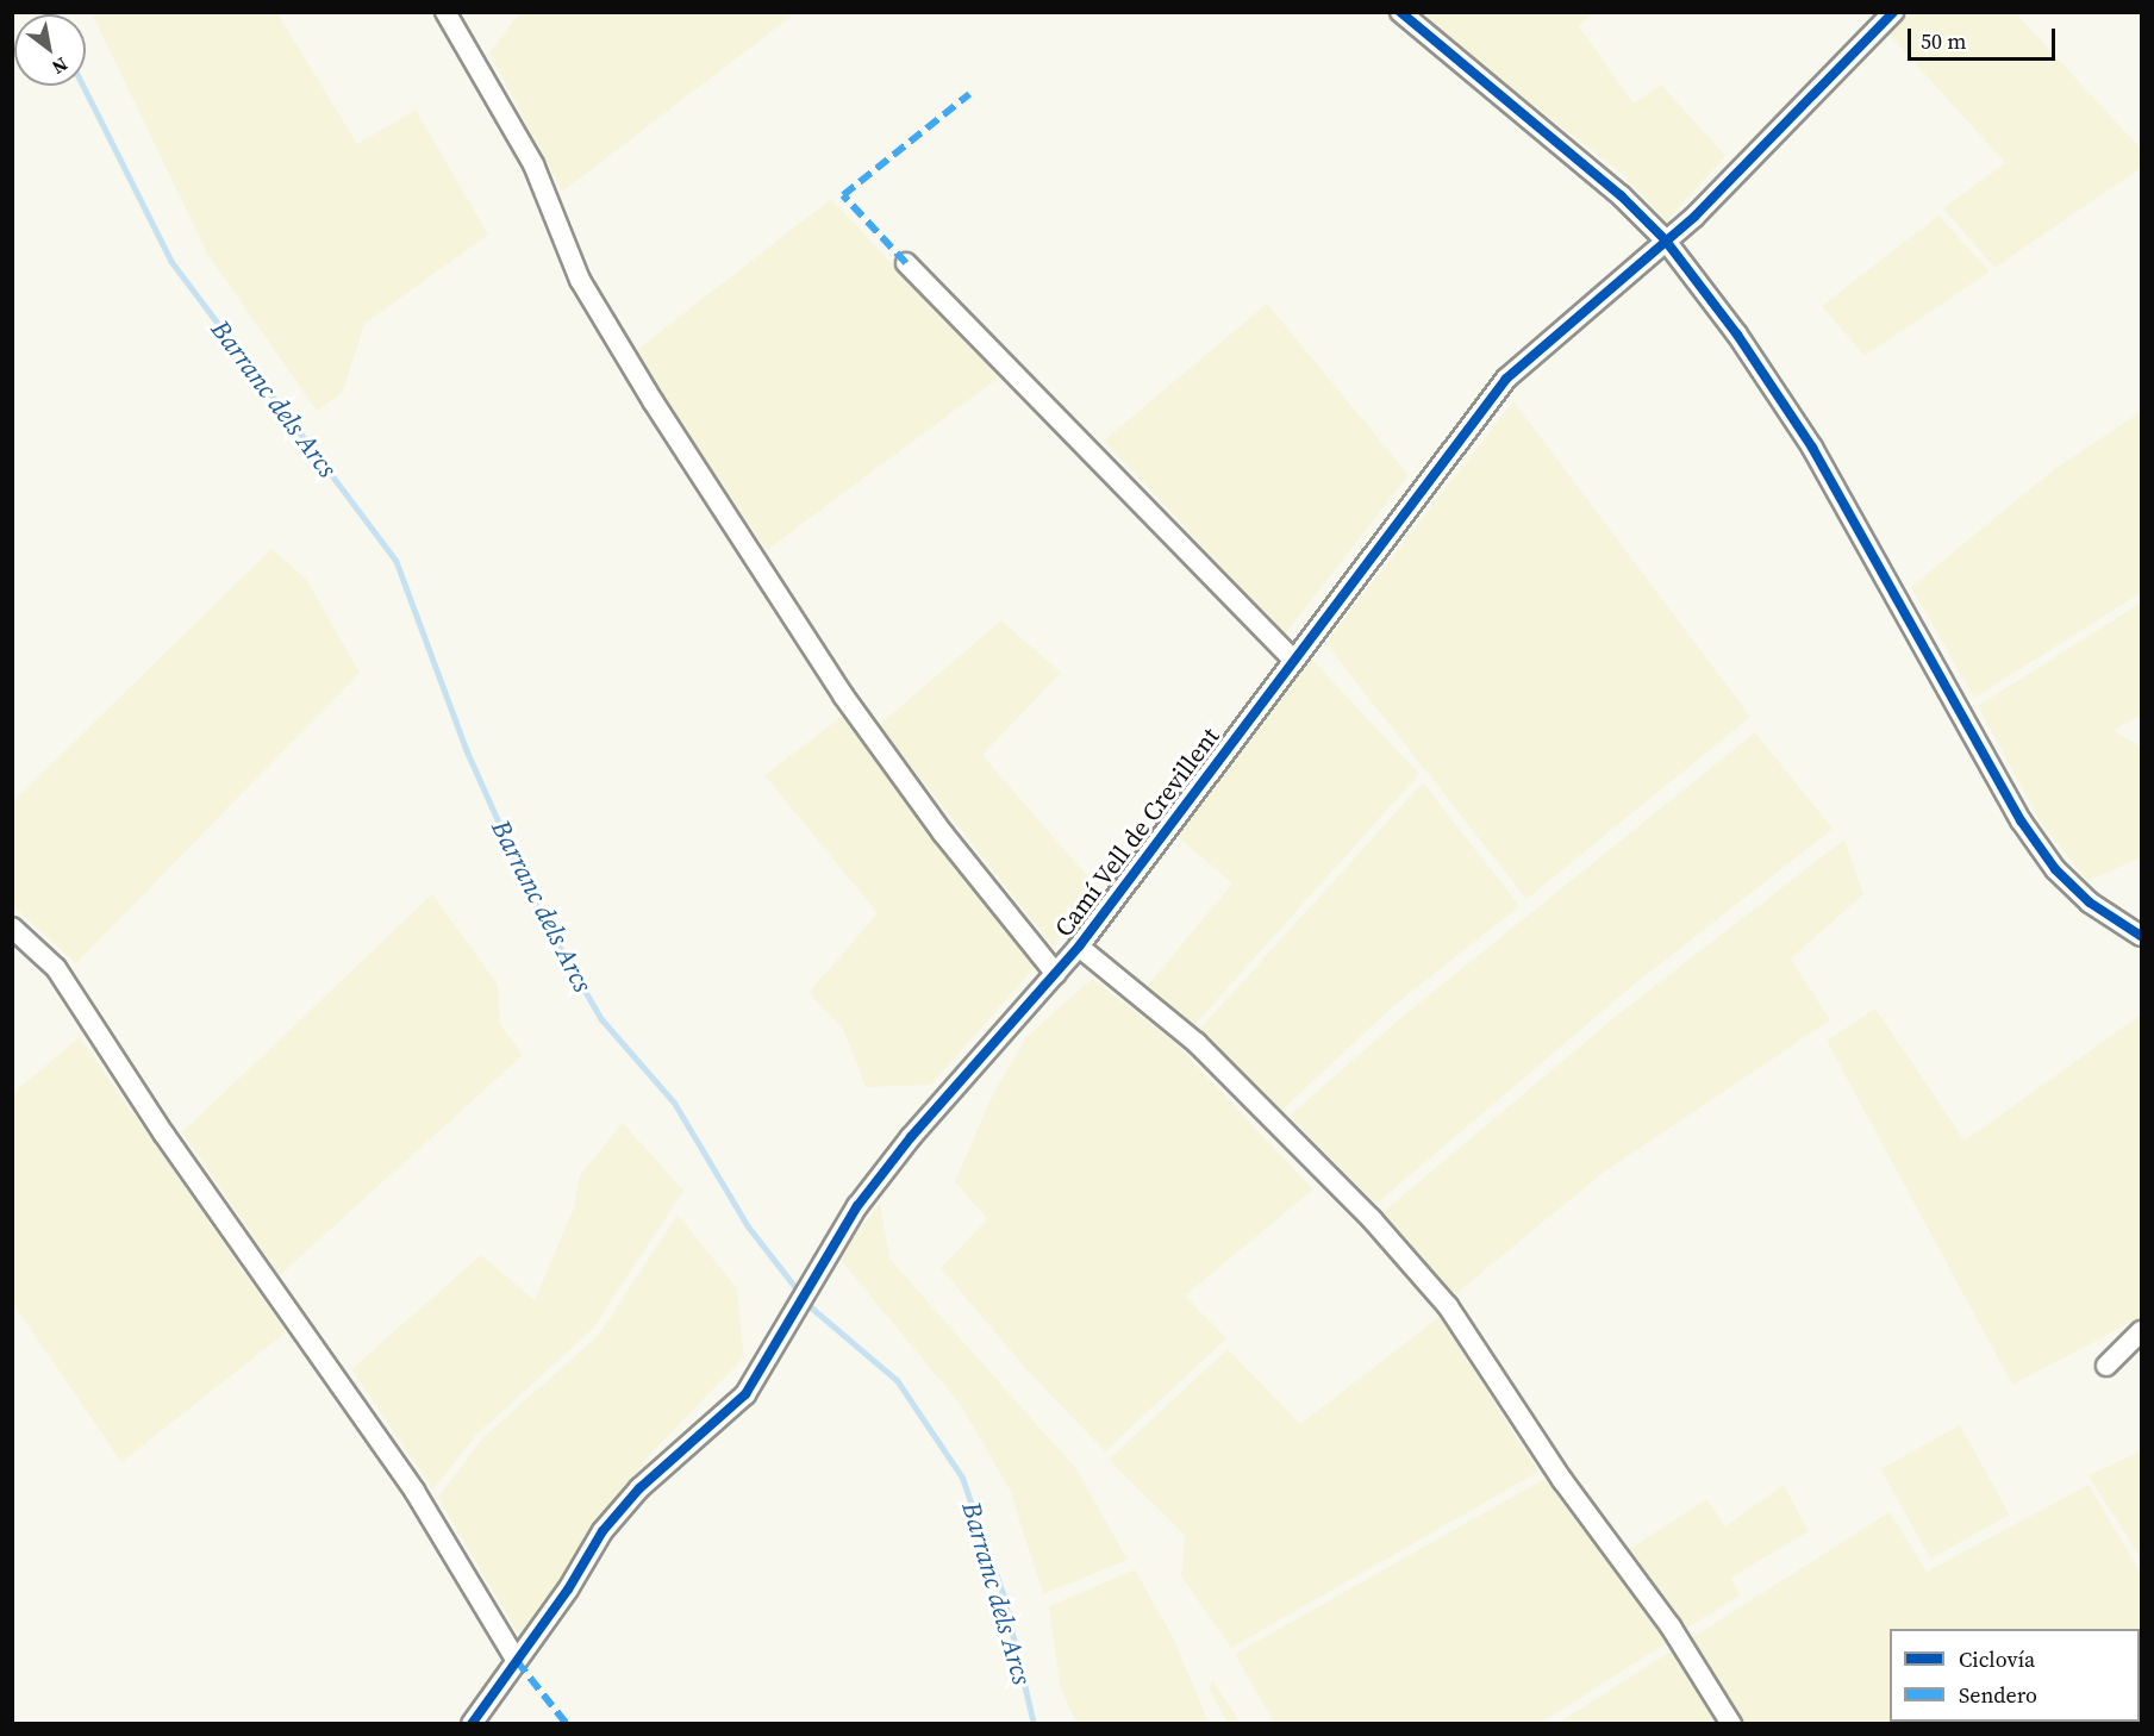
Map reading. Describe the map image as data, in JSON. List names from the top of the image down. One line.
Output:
{"streets":{"street":["Camí Vell de Crevillent"]},"water":["Barranc dels Arcs"],"legend":["Ciclovía","Sendero"],"scale_bar":"50 m","north":"bottom right"}
